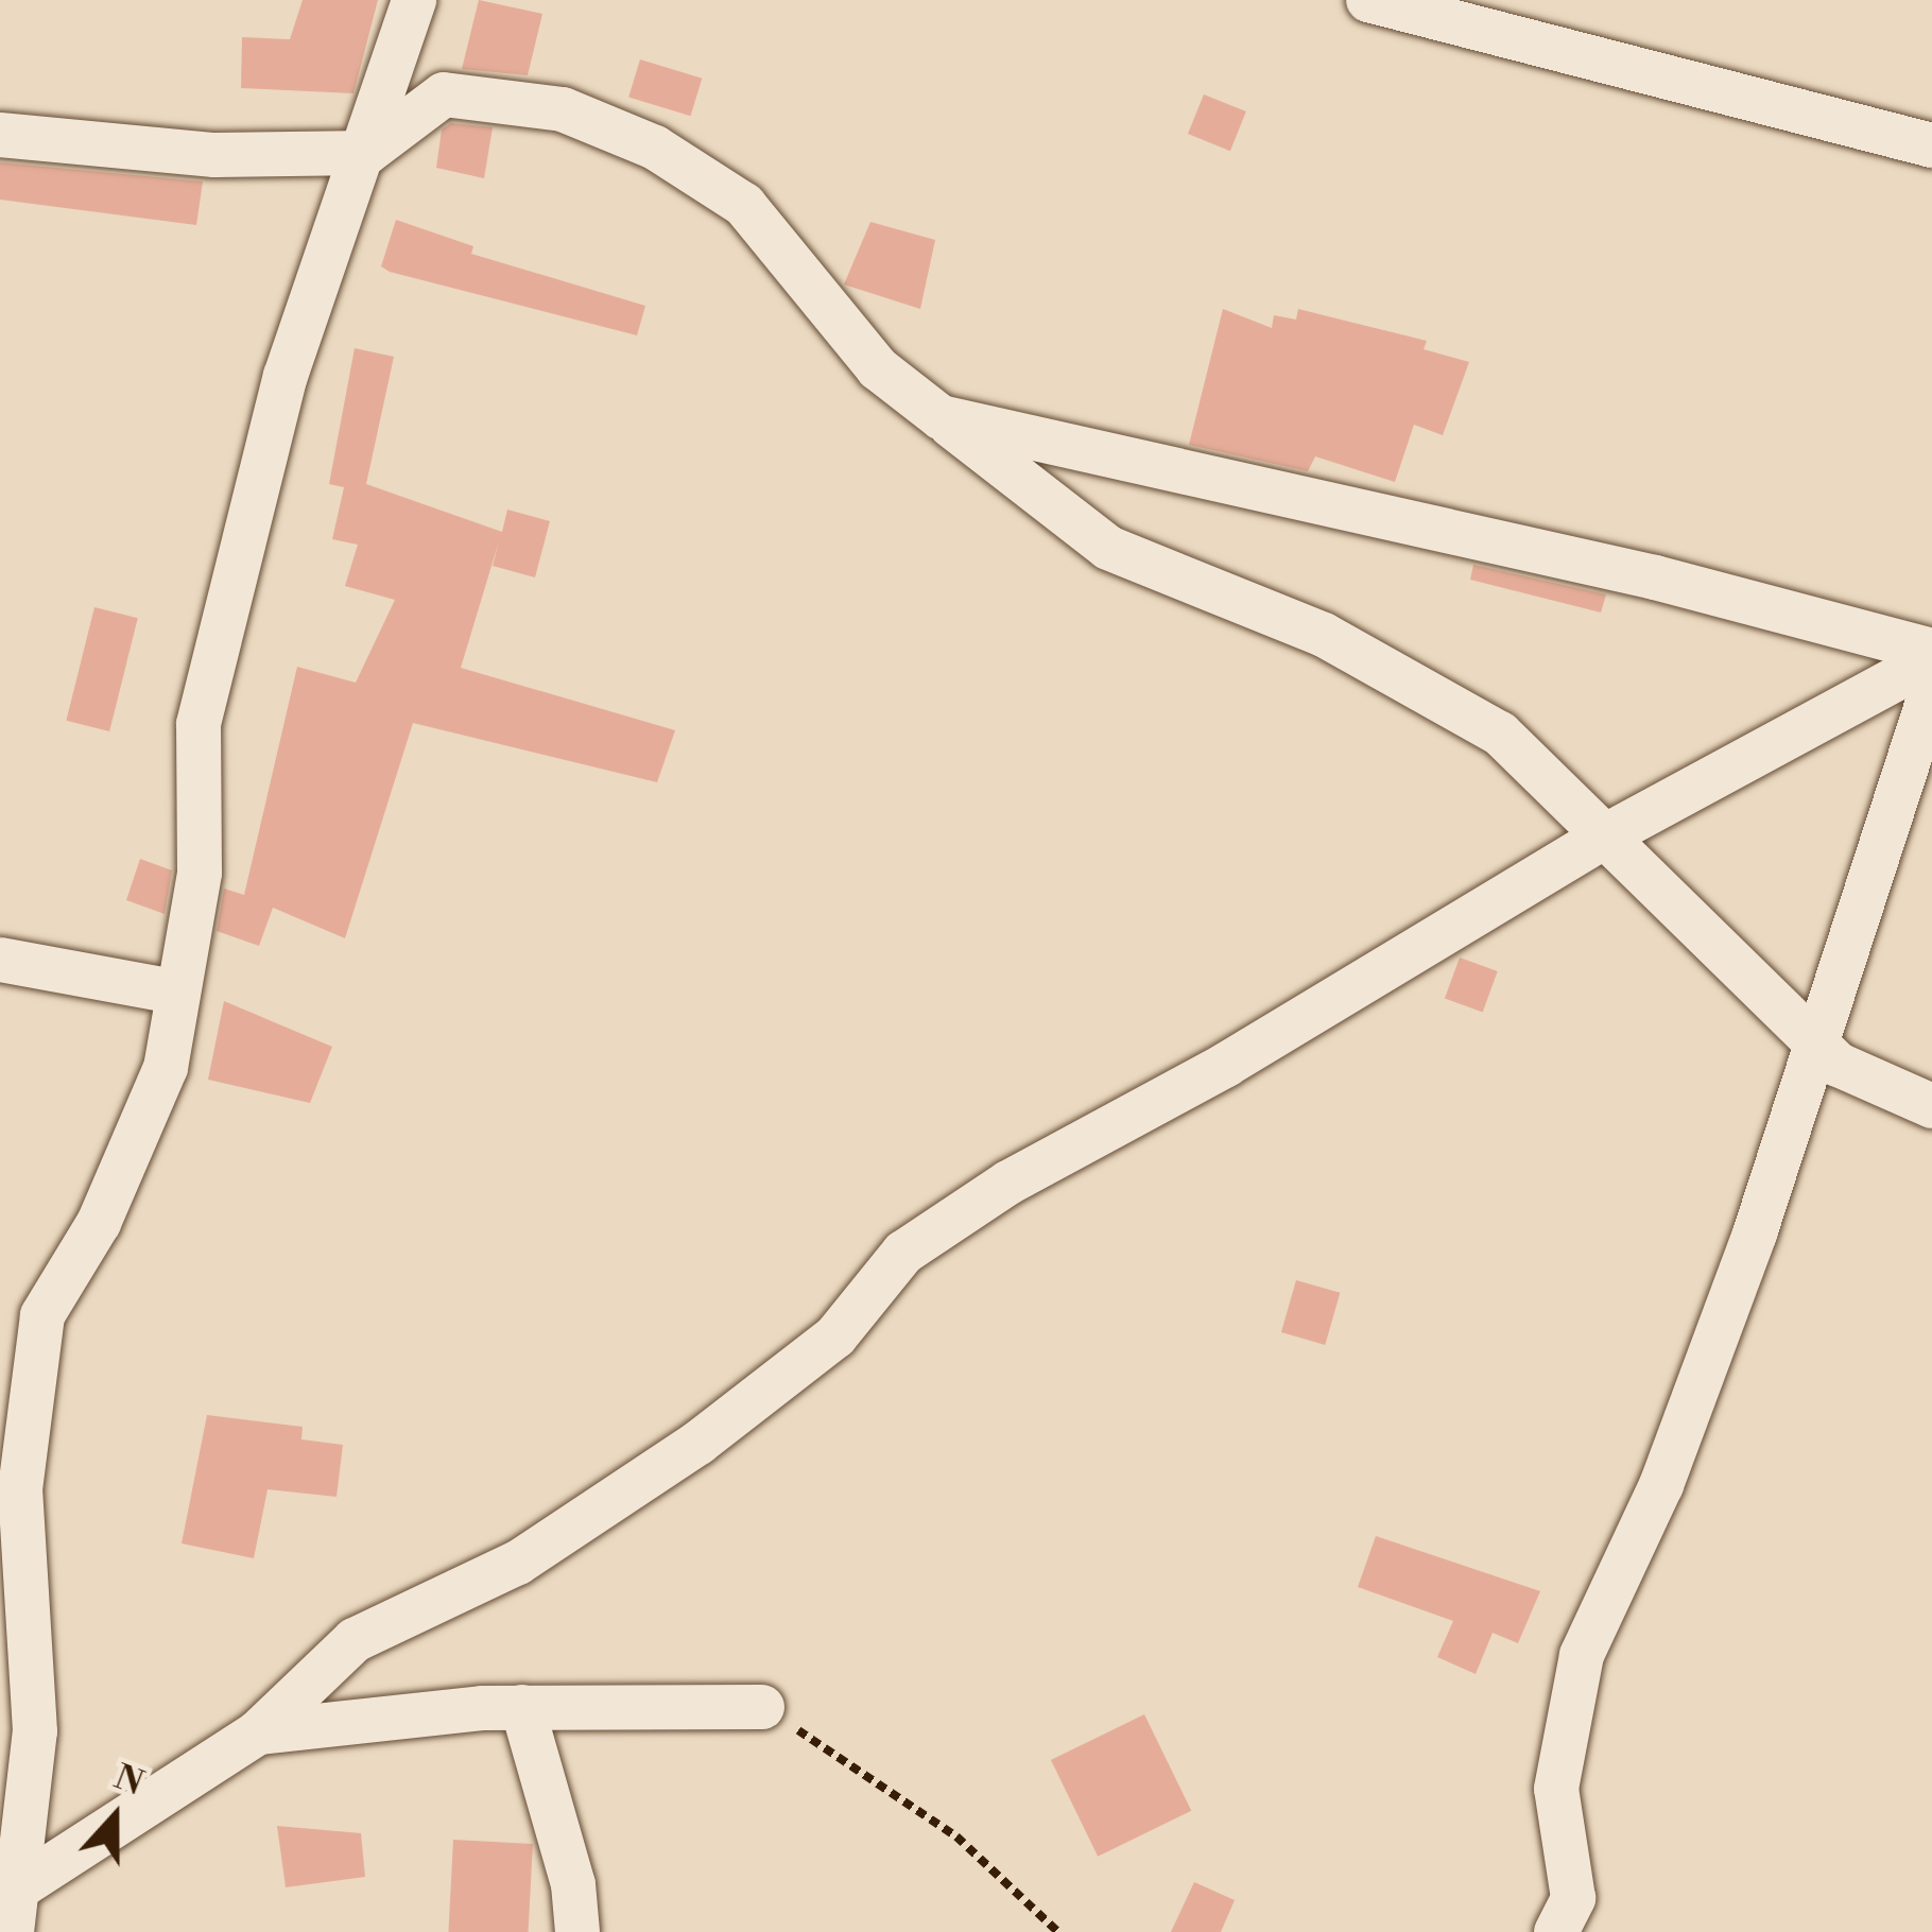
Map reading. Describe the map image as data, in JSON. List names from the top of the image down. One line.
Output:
{"north":"top"}
